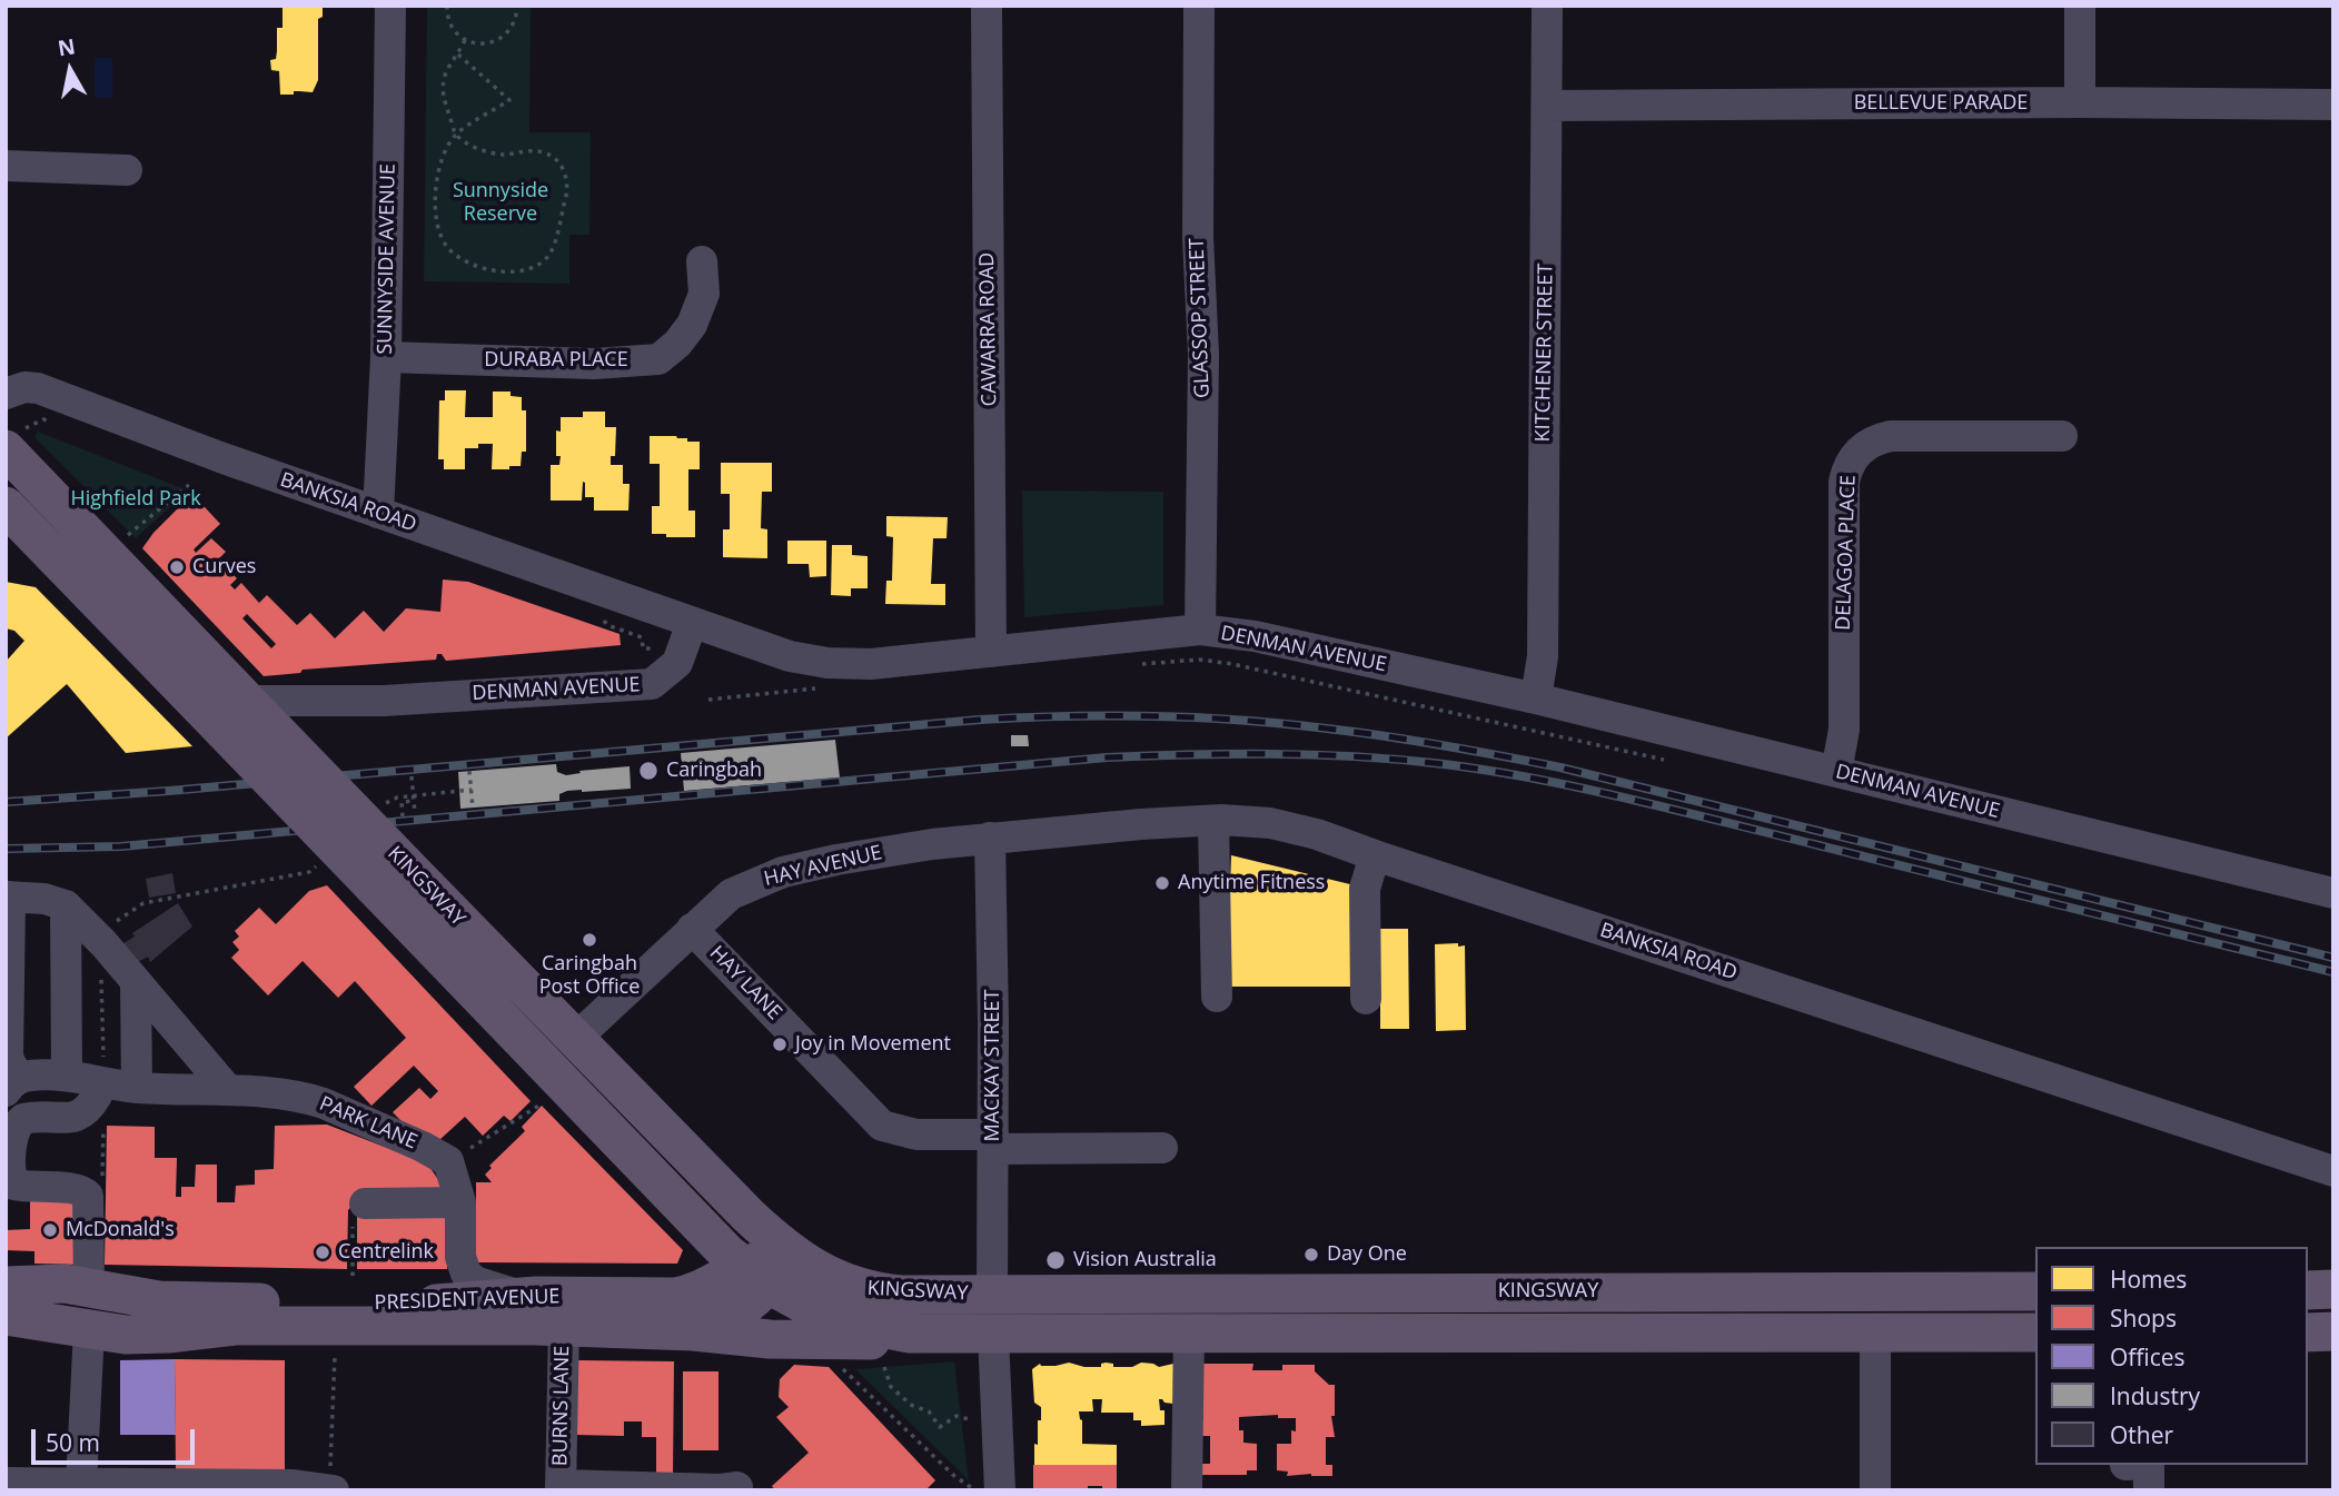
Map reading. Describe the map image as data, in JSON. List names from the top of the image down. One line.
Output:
{"streets":{"main road":["KINGSWAY","PRESIDENT AVENUE"],"street":["BELLEVUE PARADE","SUNNYSIDE AVENUE","GLASSOP STREET","CAWARRA ROAD","KITCHENER STREET","DURABA PLACE","BANKSIA ROAD","DELAGOA PLACE","DENMAN AVENUE","HAY AVENUE","HAY LANE","MACKAY STREET","PARK LANE","BURNS LANE"]},"crossings":[["BELLEVUE PARADE","KITCHENER STREET"],["SUNNYSIDE AVENUE","DURABA PLACE"],["SUNNYSIDE AVENUE","BANKSIA ROAD"],["GLASSOP STREET","DENMAN AVENUE"],["CAWARRA ROAD","DENMAN AVENUE"],["KITCHENER STREET","DENMAN AVENUE"],["BANKSIA ROAD","DENMAN AVENUE"],["BANKSIA ROAD","HAY AVENUE"],["BANKSIA ROAD","MACKAY STREET"],["DELAGOA PLACE","DENMAN AVENUE"],["DENMAN AVENUE","KINGSWAY"],["HAY AVENUE","KINGSWAY"],["HAY AVENUE","HAY LANE"],["HAY AVENUE","MACKAY STREET"],["KINGSWAY","MACKAY STREET"],["KINGSWAY","PRESIDENT AVENUE"],["HAY LANE","MACKAY STREET"],["PRESIDENT AVENUE","BURNS LANE"]],"parks":["Sunnyside Reserve","Highfield Park"],"places":["Curves","Caringbah","Anytime Fitness","Caringbah Post Office","Joy in Movement","McDonald's","Centrelink","Day One","Vision Australia"],"legend":["Homes","Shops","Offices","Industry","Other"],"scale_bar":"50 m","north":"top"}
